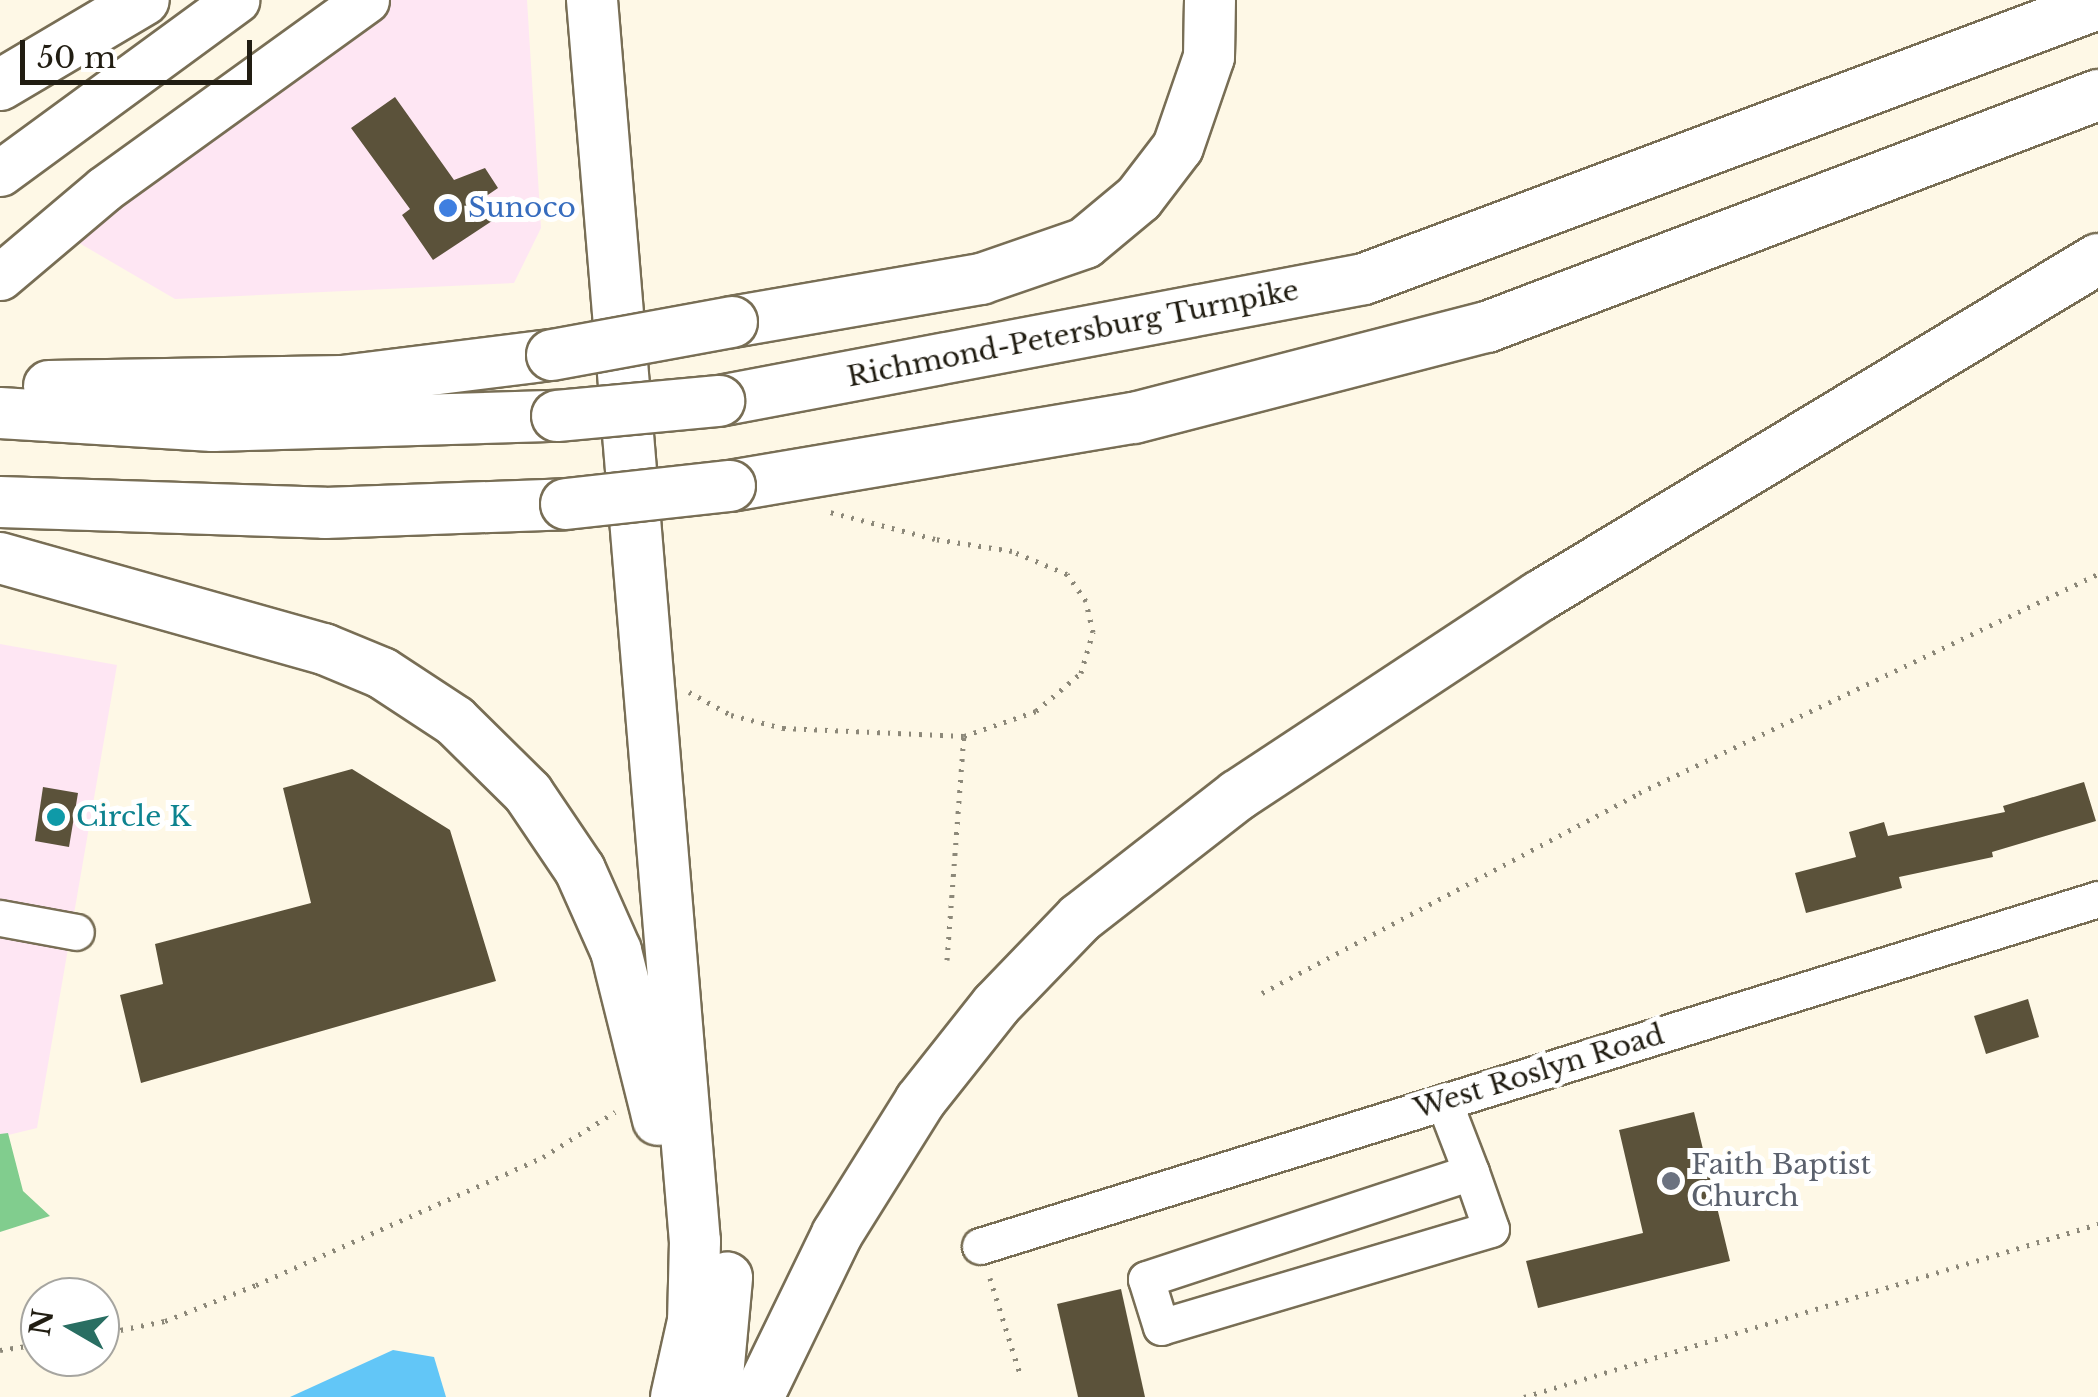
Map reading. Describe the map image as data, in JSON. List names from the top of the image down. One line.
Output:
{"streets":{"highway":["Richmond-Petersburg Turnpike"],"street":["West Roslyn Road"]},"places":["Sunoco","Circle K","Faith Baptist Church"],"scale_bar":"50 m","north":"left"}
